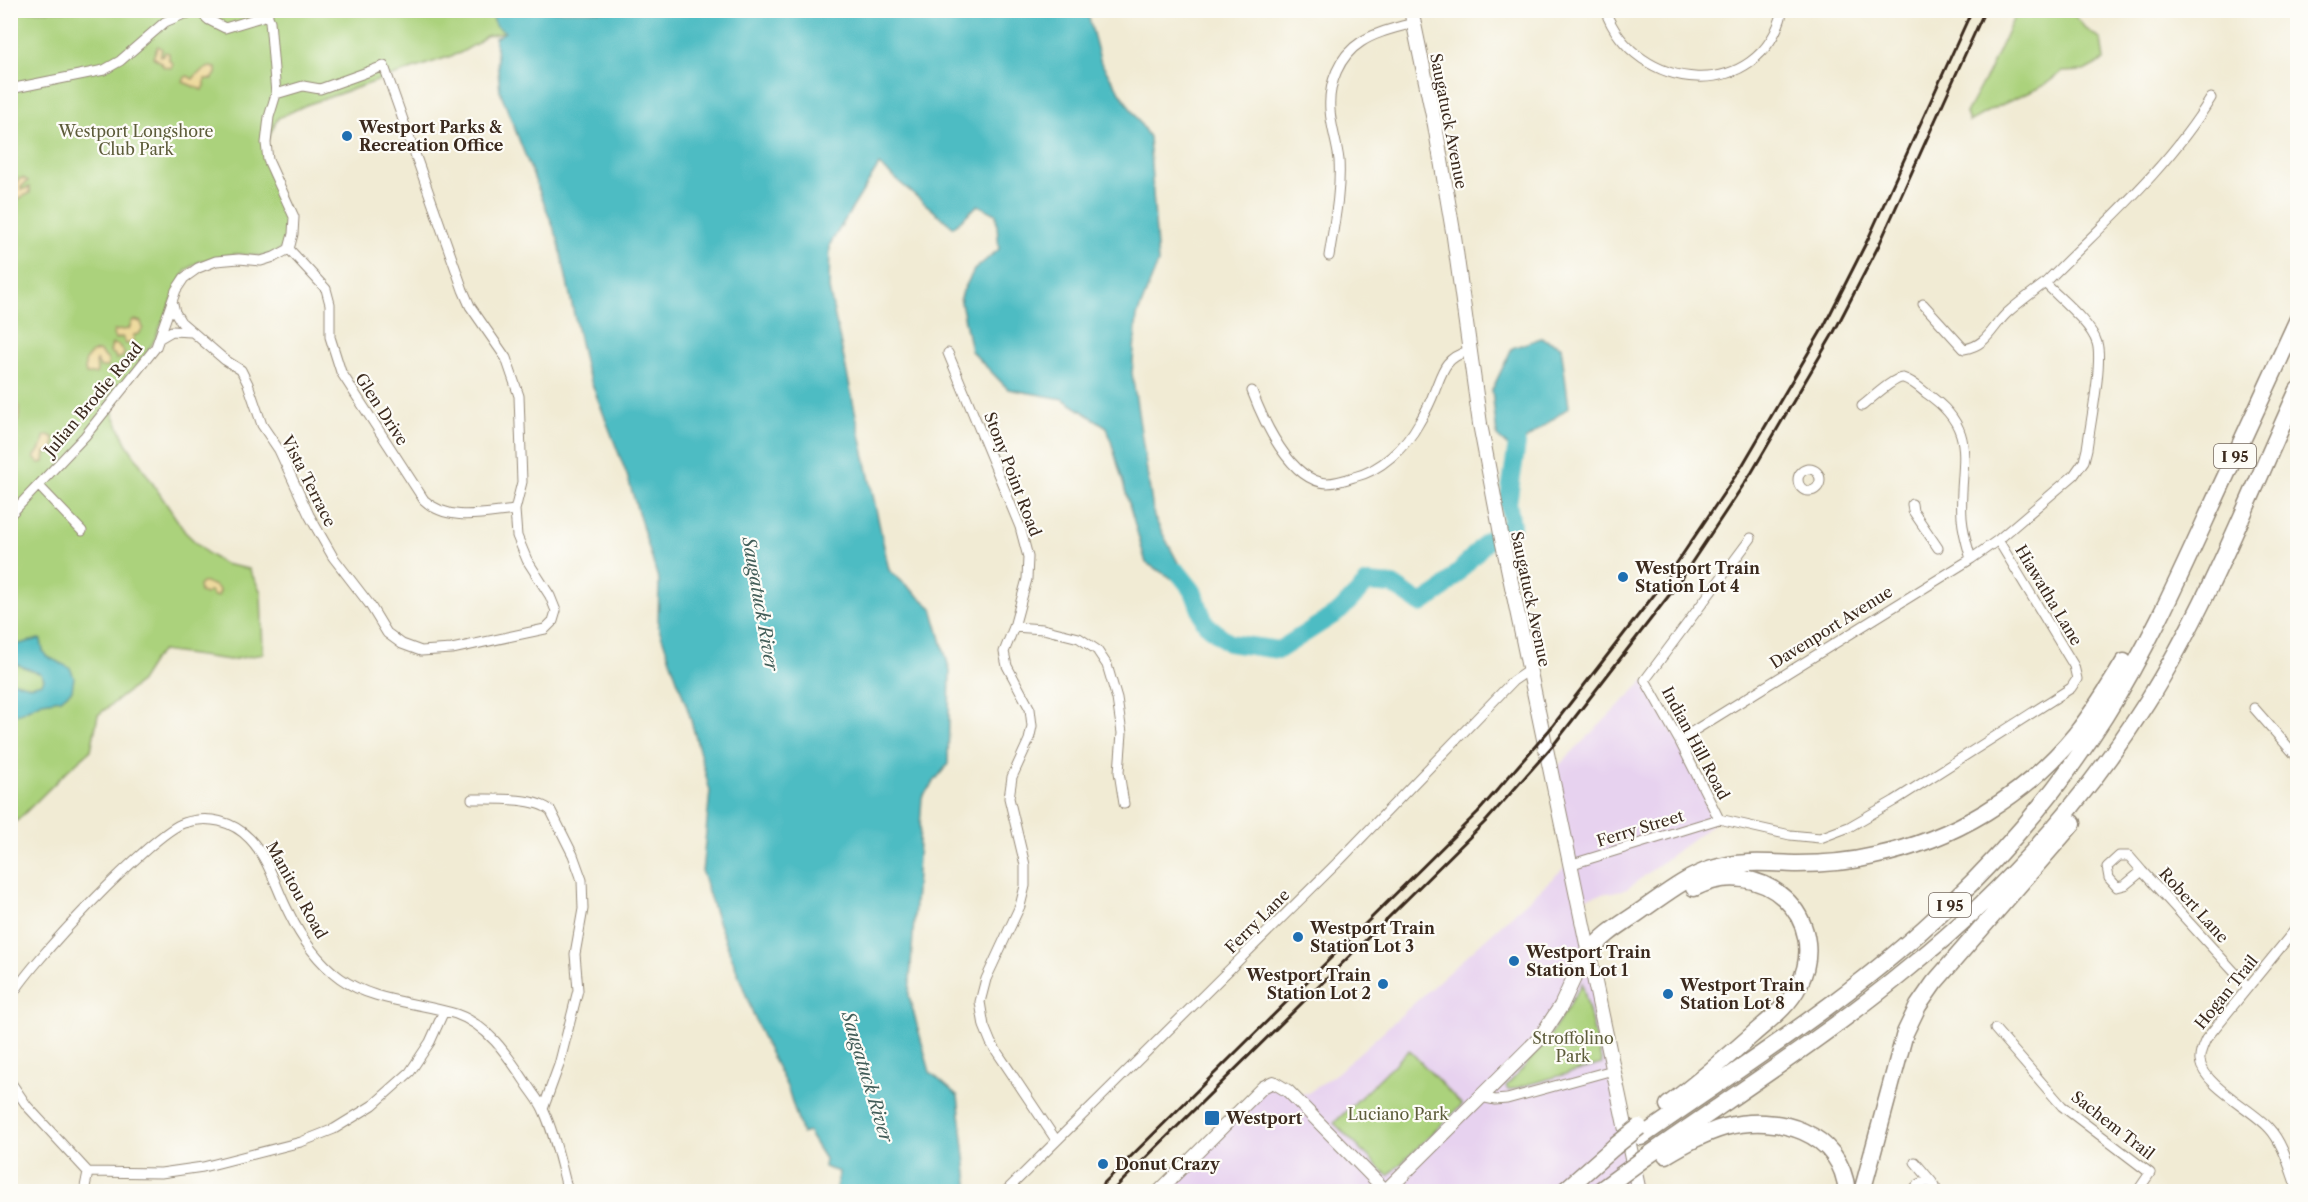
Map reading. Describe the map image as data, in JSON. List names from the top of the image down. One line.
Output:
{"streets":{"highway":["I 95"],"main road":["Saugatuck Avenue"],"street":["Julian Brodie Road","Glen Drive","Stony Point Road","Vista Terrace","Hiawatha Lane","Davenport Avenue","Indian Hill Road","Ferry Street","Manitou Road","Robert Lane","Ferry Lane","Hogan Trail","Sachem Trail"]},"crossings":[["Saugatuck Avenue","Ferry Street"],["Saugatuck Avenue","Ferry Lane"],["Julian Brodie Road","Glen Drive"],["Julian Brodie Road","Vista Terrace"],["Glen Drive","Vista Terrace"],["Stony Point Road","Ferry Lane"],["Hiawatha Lane","Davenport Avenue"],["Hiawatha Lane","Indian Hill Road"],["Hiawatha Lane","Ferry Street"],["Davenport Avenue","Indian Hill Road"],["Indian Hill Road","Ferry Street"],["Robert Lane","Hogan Trail"]],"water":["Saugatuck River"],"parks":["Westport Longshore Club Park","Stroffolino Park","Luciano Park"],"places":{"other":["Westport Parks & Recreation Office","Westport Train Station Lot 4","Westport Train Station Lot 3","Westport Train Station Lot 1","Westport Train Station Lot 2","Westport Train Station Lot 8","Donut Crazy"],"transit":["Westport"]}}
